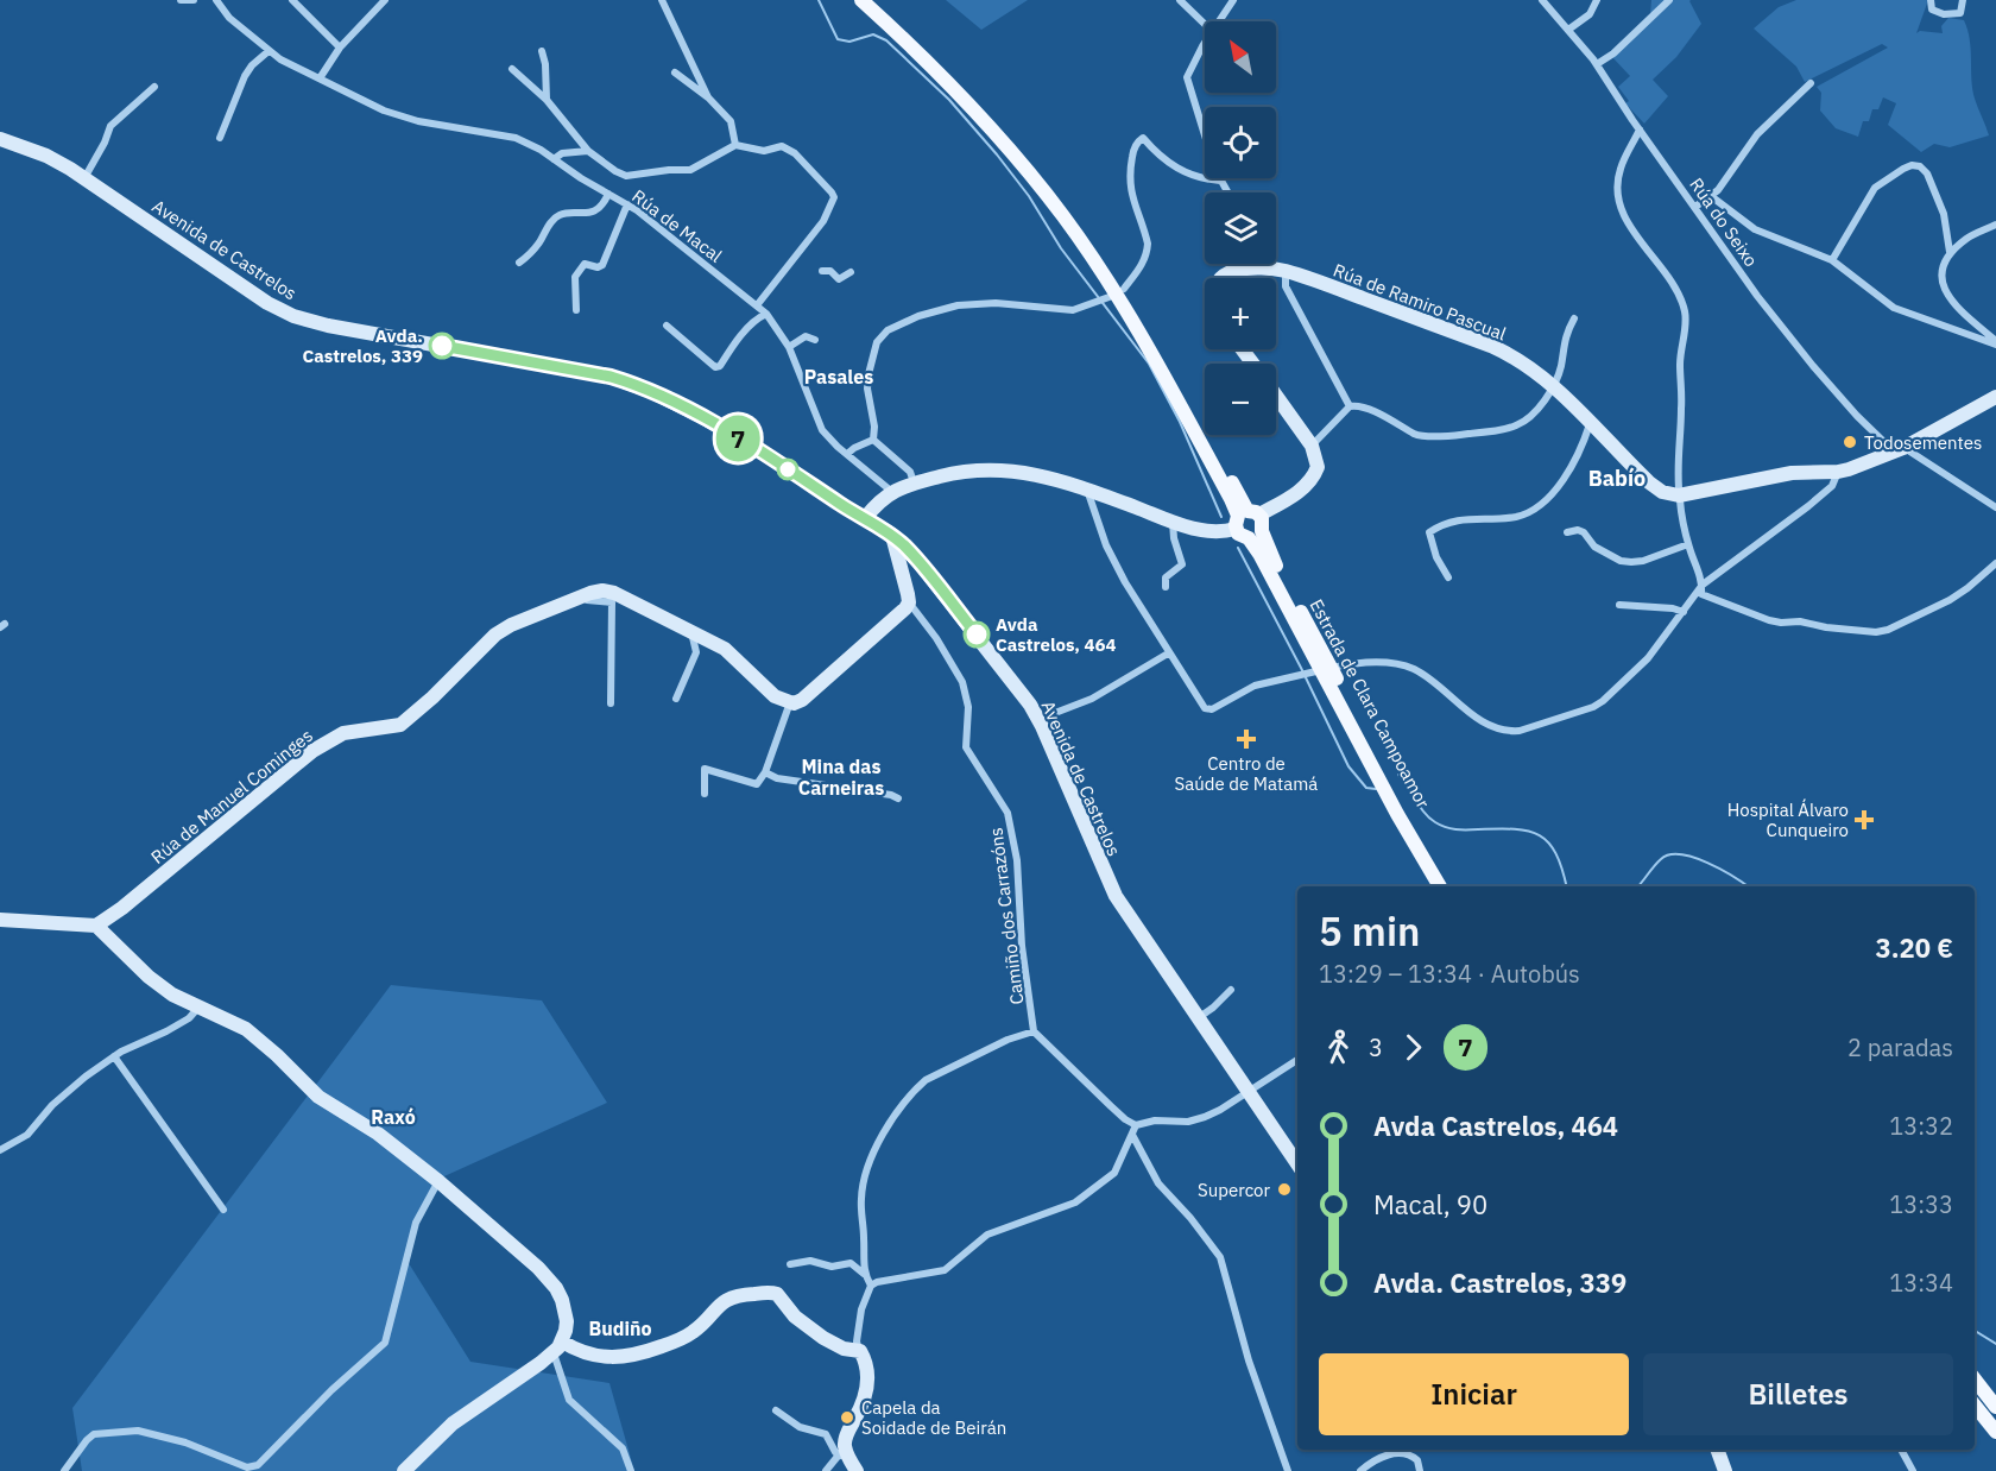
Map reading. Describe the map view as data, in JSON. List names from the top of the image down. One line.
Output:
{"streets":{"main road":["Estrada de Clara Campoamor"],"street":["Rúa do Seixo","Rúa de Macal","Avenida de Castrelos","Rúa de Ramiro Pascual","Rúa de Manuel Cominges","Camiño dos Carrazóns"]},"districts":["Pasales","Babío","Mina das Carneiras","Raxó","Budiño"],"places":{"other":["Avda. Castrelos, 339","Todosementes","Avda Castrelos, 464","Supercor","Capela da Soidade de Beirán"],"health":["Centro de Saúde de Matamá","Hospital Álvaro Cunqueiro"]},"lines":["bus line 7"],"north":"top left","page":{"on_map":"7","map_buttons":["+","−"],"heading":["5 min","13:29 – 13:34 · Autobús","3.20 €"],"legs":["3","7","2 paradas"],"list":[{"name":"Avda Castrelos, 464","value":"13:32"},{"name":"Macal, 90","value":"13:33"},{"name":"Avda. Castrelos, 339","value":"13:34"}],"buttons":["Iniciar","Billetes"]}}
